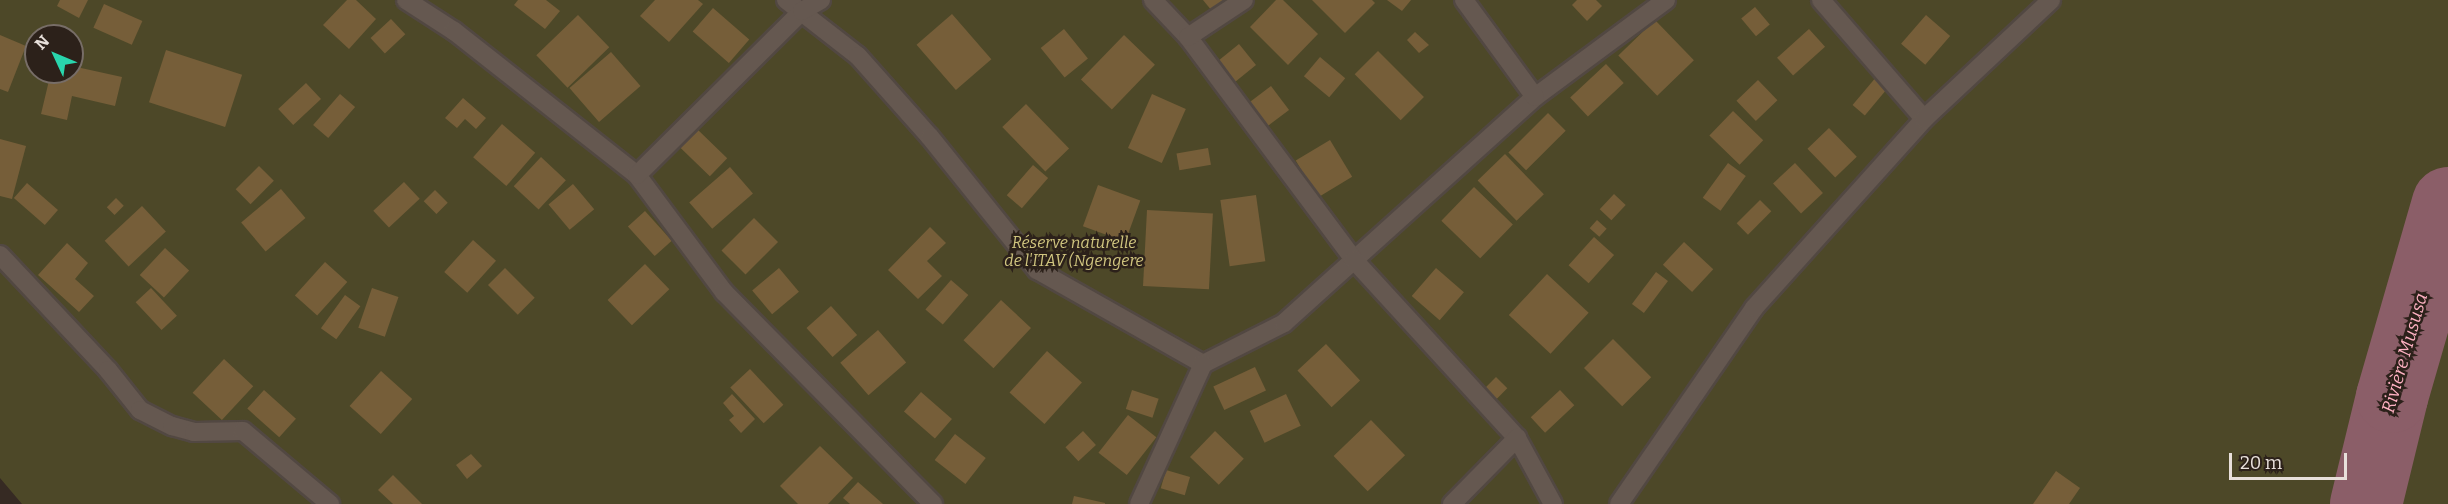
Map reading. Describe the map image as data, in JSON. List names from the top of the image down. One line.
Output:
{"water":["Rivière Mususa"],"parks":["Réserve naturelle de l'ITAV (Ngengere"],"scale_bar":"20 m","north":"top left"}
